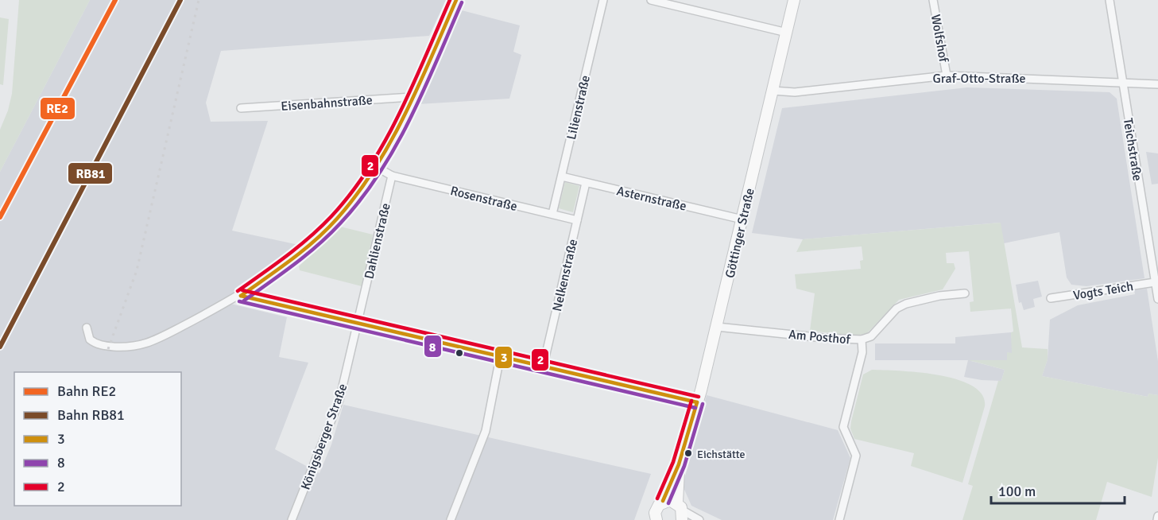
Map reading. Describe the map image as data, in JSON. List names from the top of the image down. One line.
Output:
{"streets":{"main road":["Göttinger Straße"],"street":["Wolfshof","Graf-Otto-Straße","Eisenbahnstraße","Lilienstraße","Teichstraße","Rosenstraße","Asternstraße","Dahlienstraße","Nelkenstraße","Vogts Teich","Am Posthof","Königsberger Straße"]},"crossings":[["Wolfshof","Graf-Otto-Straße"],["Graf-Otto-Straße","Teichstraße"],["Graf-Otto-Straße","Göttinger Straße"],["Lilienstraße","Rosenstraße"],["Lilienstraße","Asternstraße"],["Teichstraße","Vogts Teich"],["Rosenstraße","Dahlienstraße"],["Rosenstraße","Nelkenstraße"],["Asternstraße","Göttinger Straße"],["Asternstraße","Nelkenstraße"],["Göttinger Straße","Am Posthof"],["Dahlienstraße","Königsberger Straße"]],"places":["Eichstätte"],"lines":["rail line RE2","rail line RB81","transit line 3","transit line 2","transit line 8"],"legend":["Bahn RE2","Bahn RB81","3","8","2"],"scale_bar":"100 m"}
